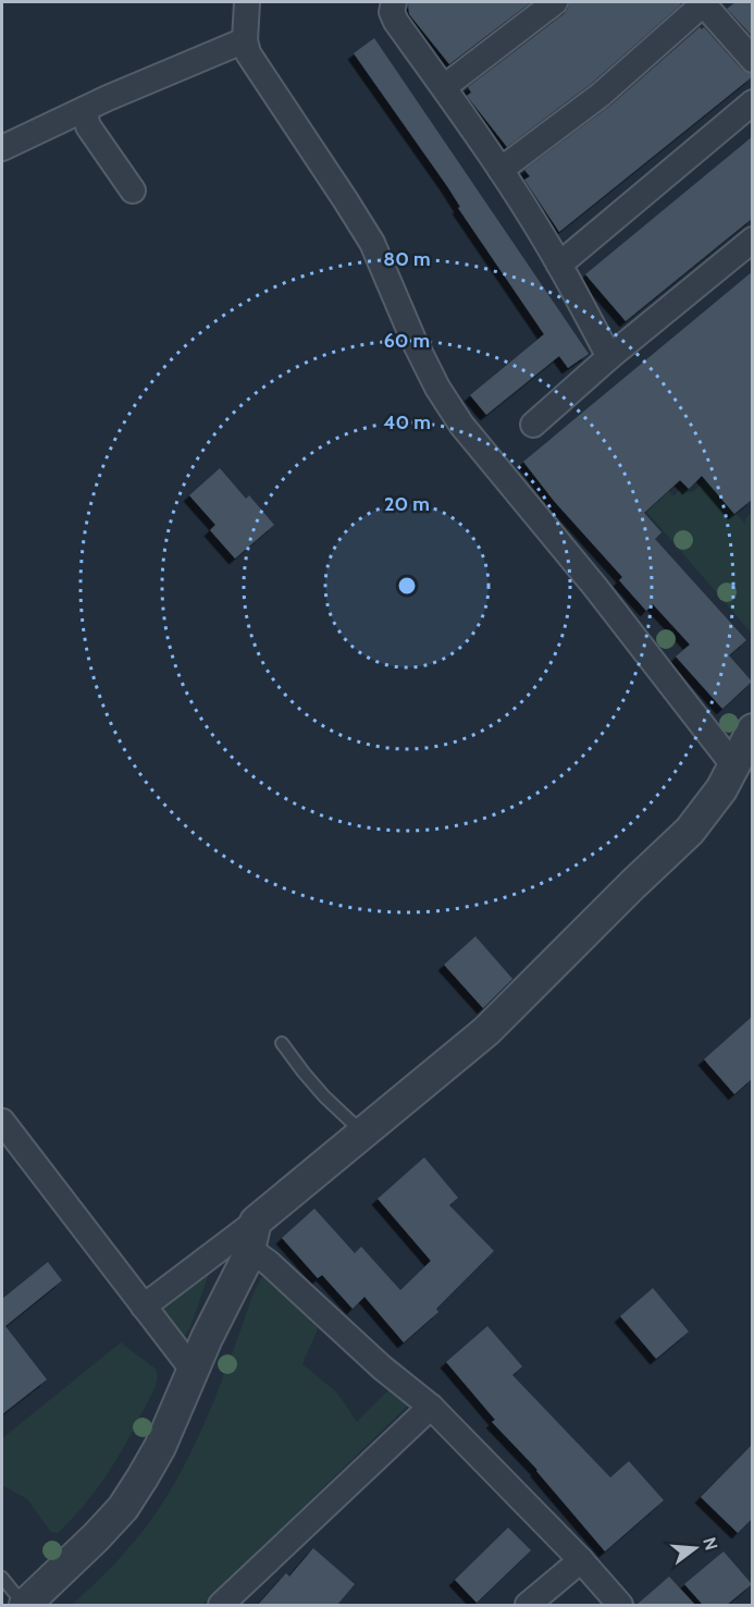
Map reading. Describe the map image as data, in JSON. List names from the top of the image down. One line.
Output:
{"north":"right","rings":["80 m","60 m","40 m","20 m"]}
